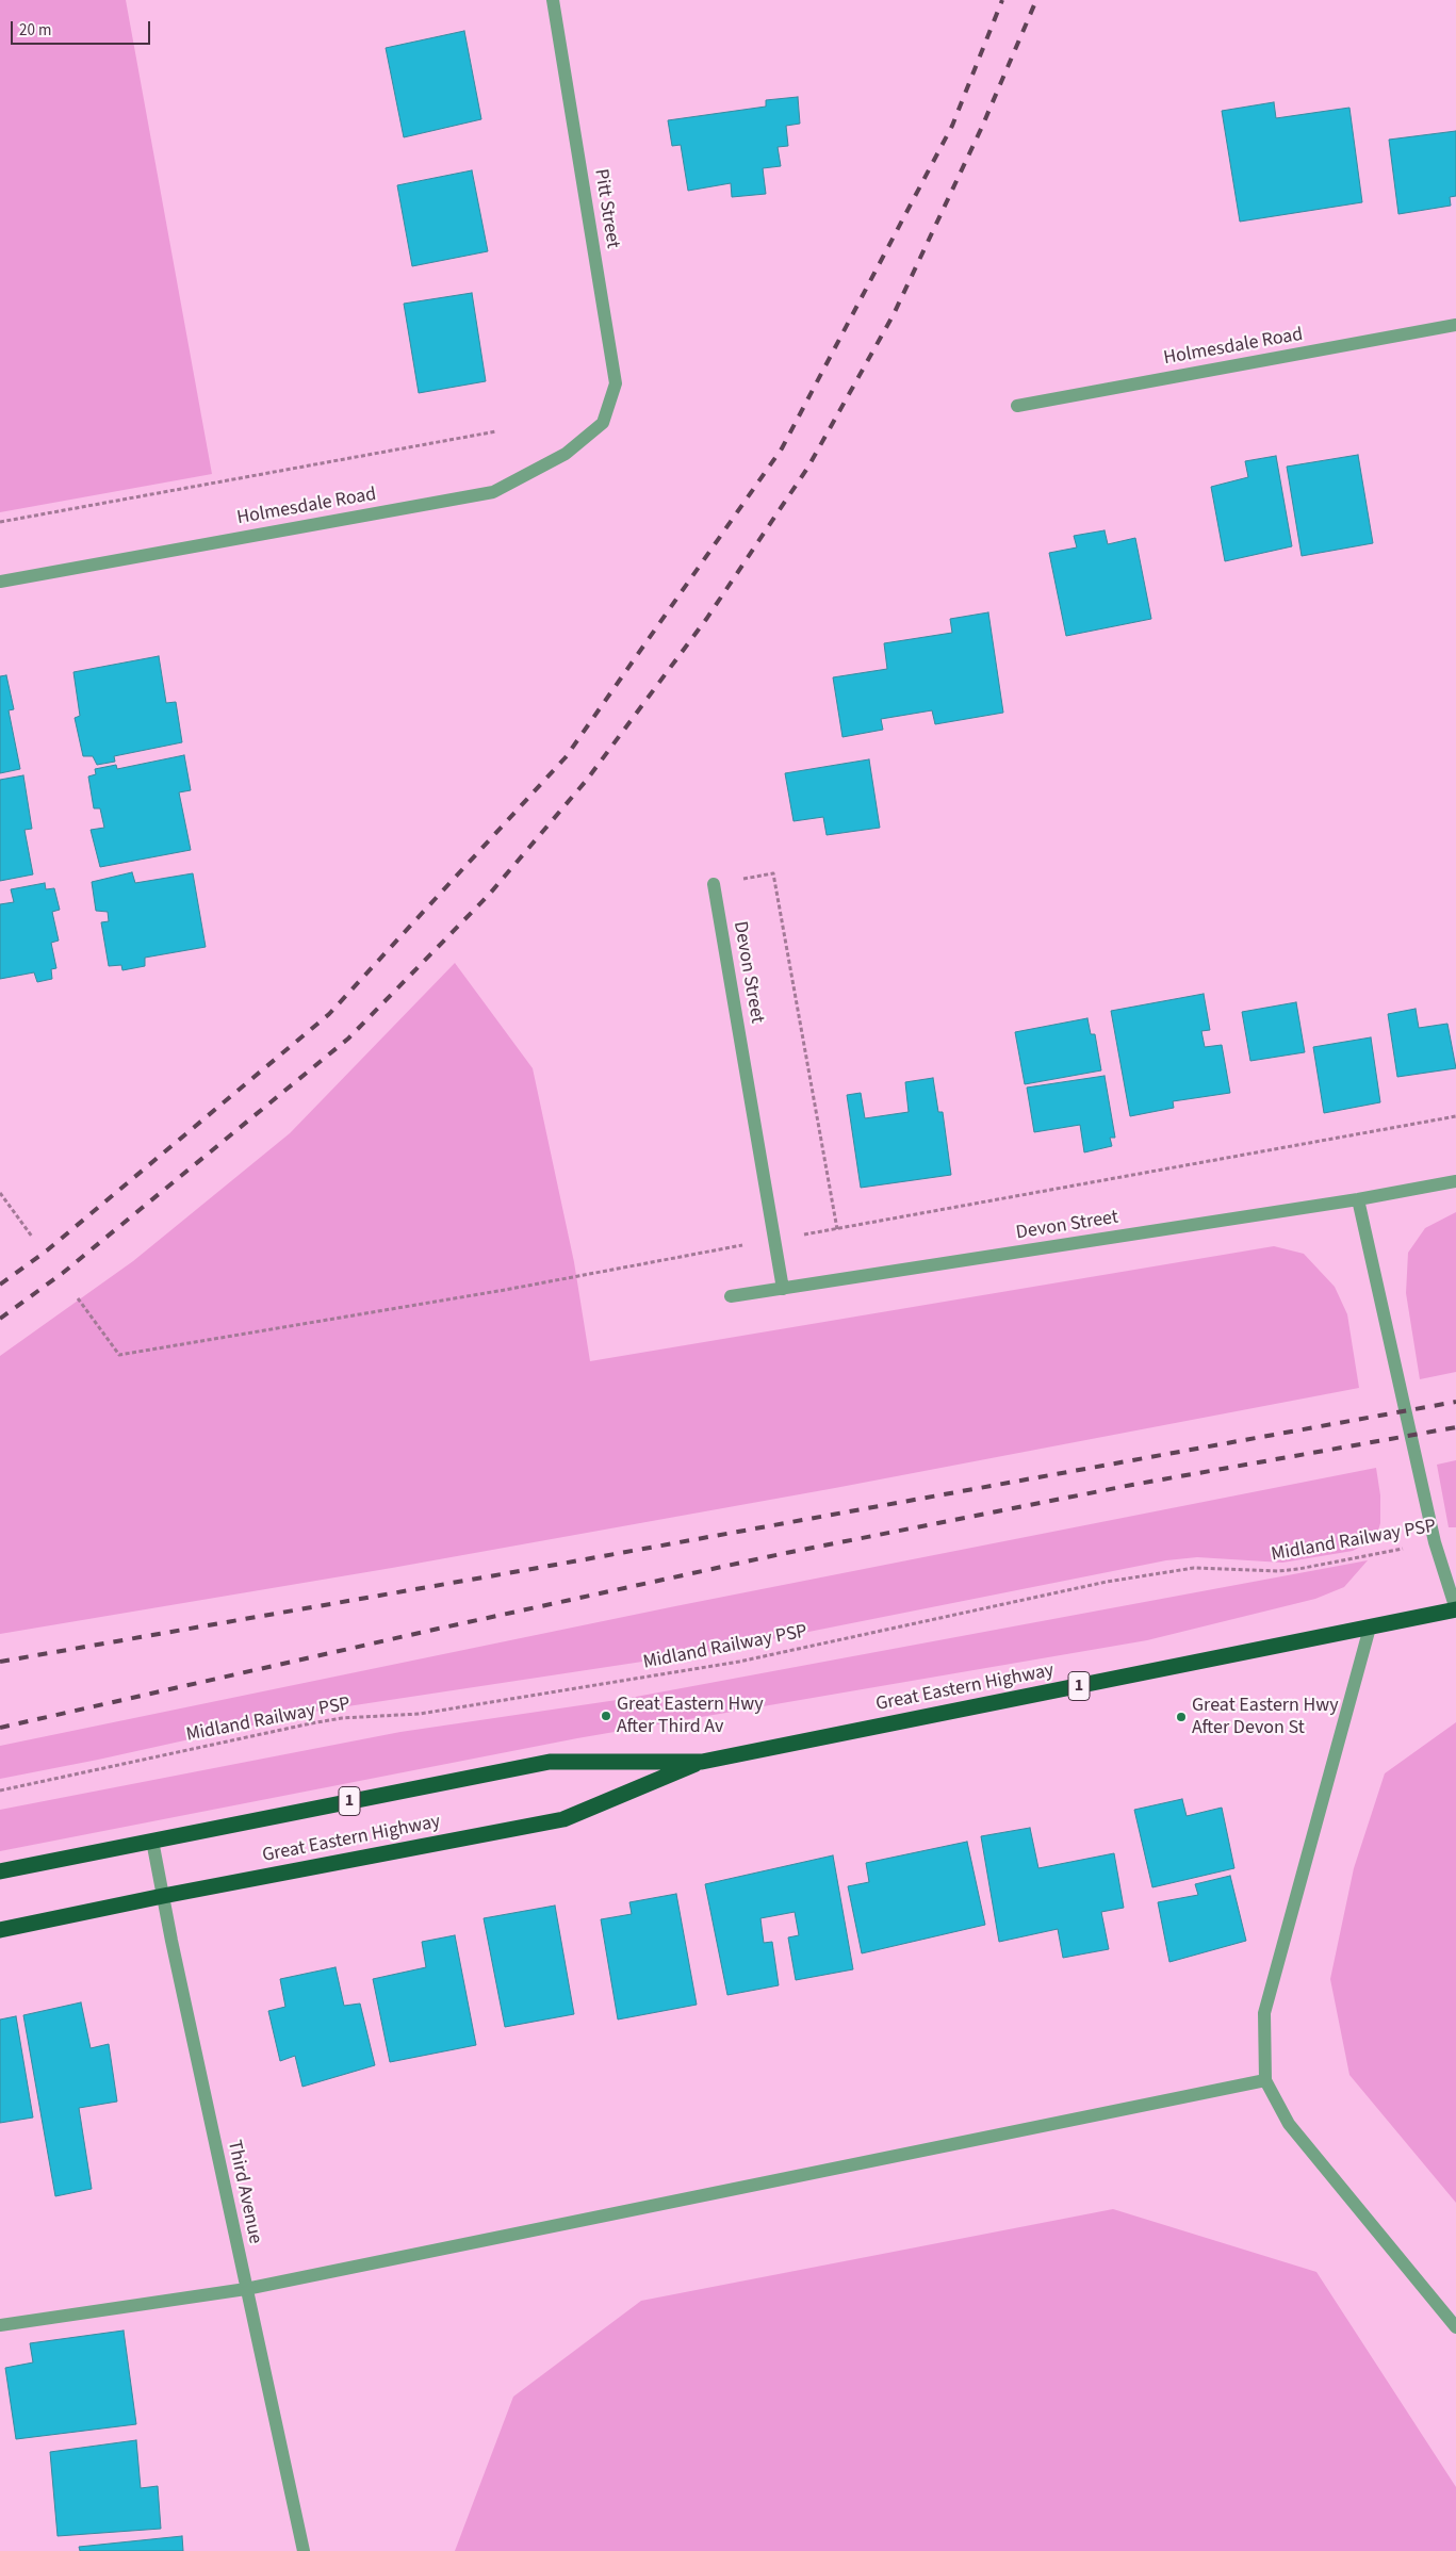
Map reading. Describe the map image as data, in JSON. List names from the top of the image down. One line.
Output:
{"streets":{"highway":["1","Great Eastern Highway"],"street":["Pitt Street","Holmesdale Road","Devon Street","Third Avenue"],"path":["Midland Railway PSP"]},"crossings":[["Pitt Street","Holmesdale Road"],["Great Eastern Highway","Third Avenue"]],"places":["Great Eastern Hwy After Third Av","Great Eastern Hwy After Devon St"],"scale_bar":"20 m"}
